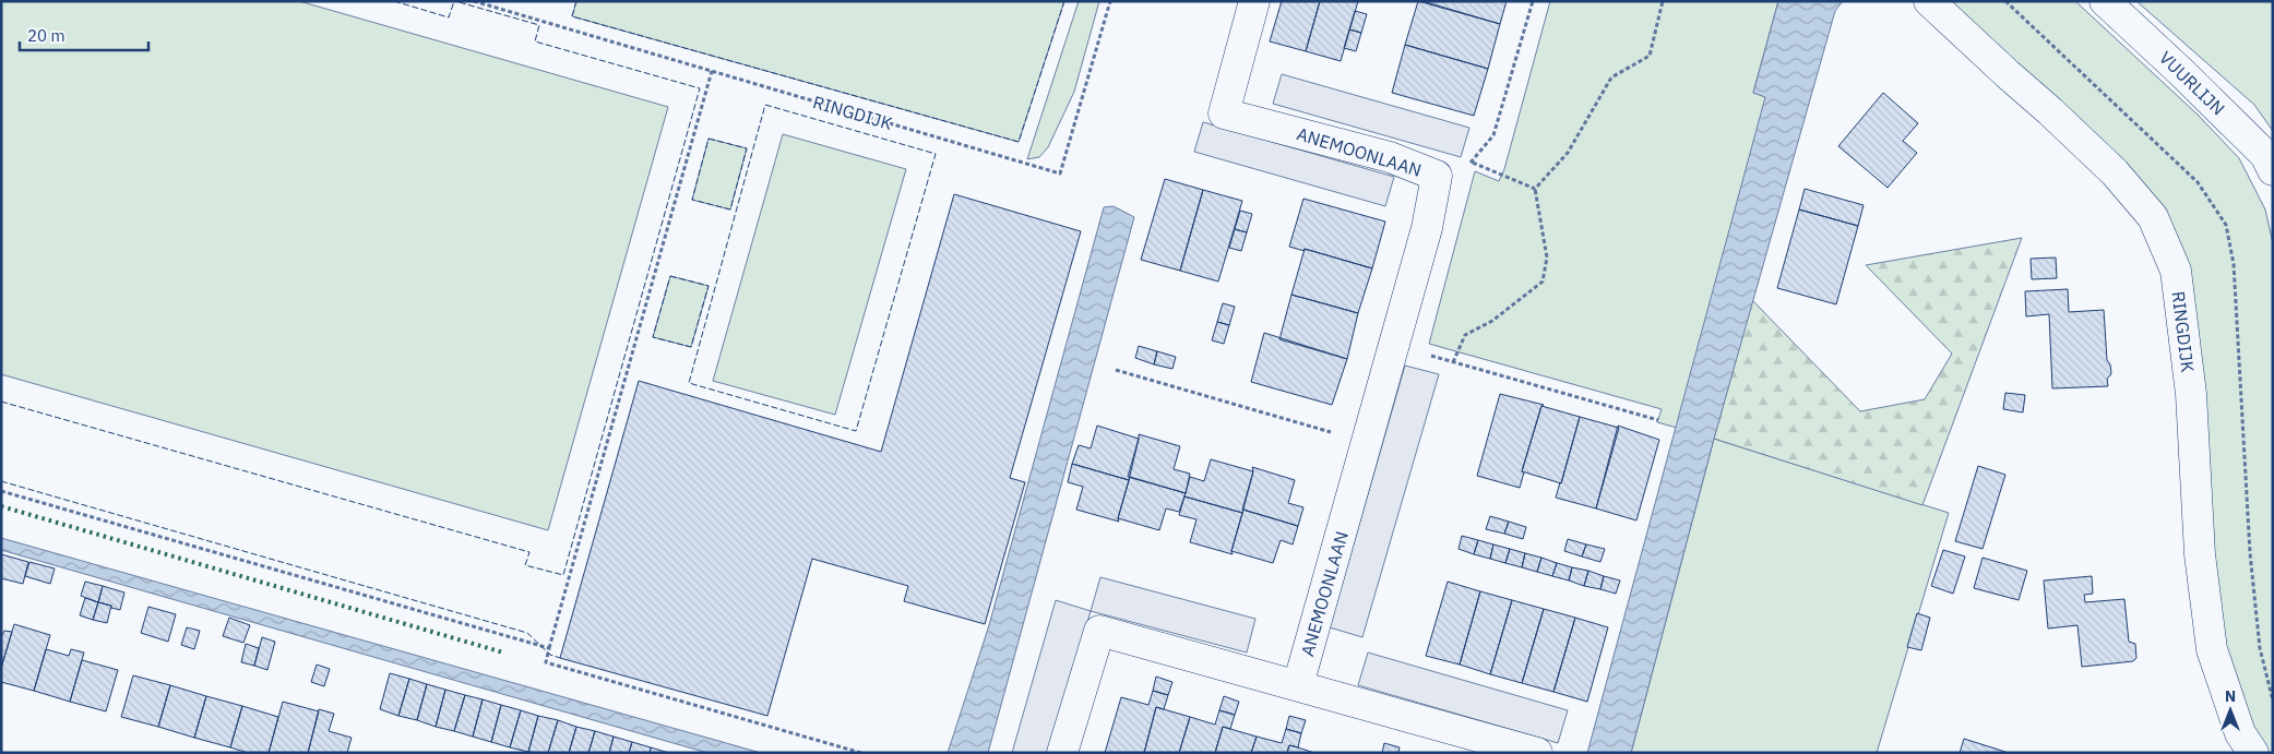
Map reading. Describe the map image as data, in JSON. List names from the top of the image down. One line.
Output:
{"streets":{"street":["VUURLIJN","RINGDIJK","ANEMOONLAAN"]},"scale_bar":"20 m","north":"top"}
